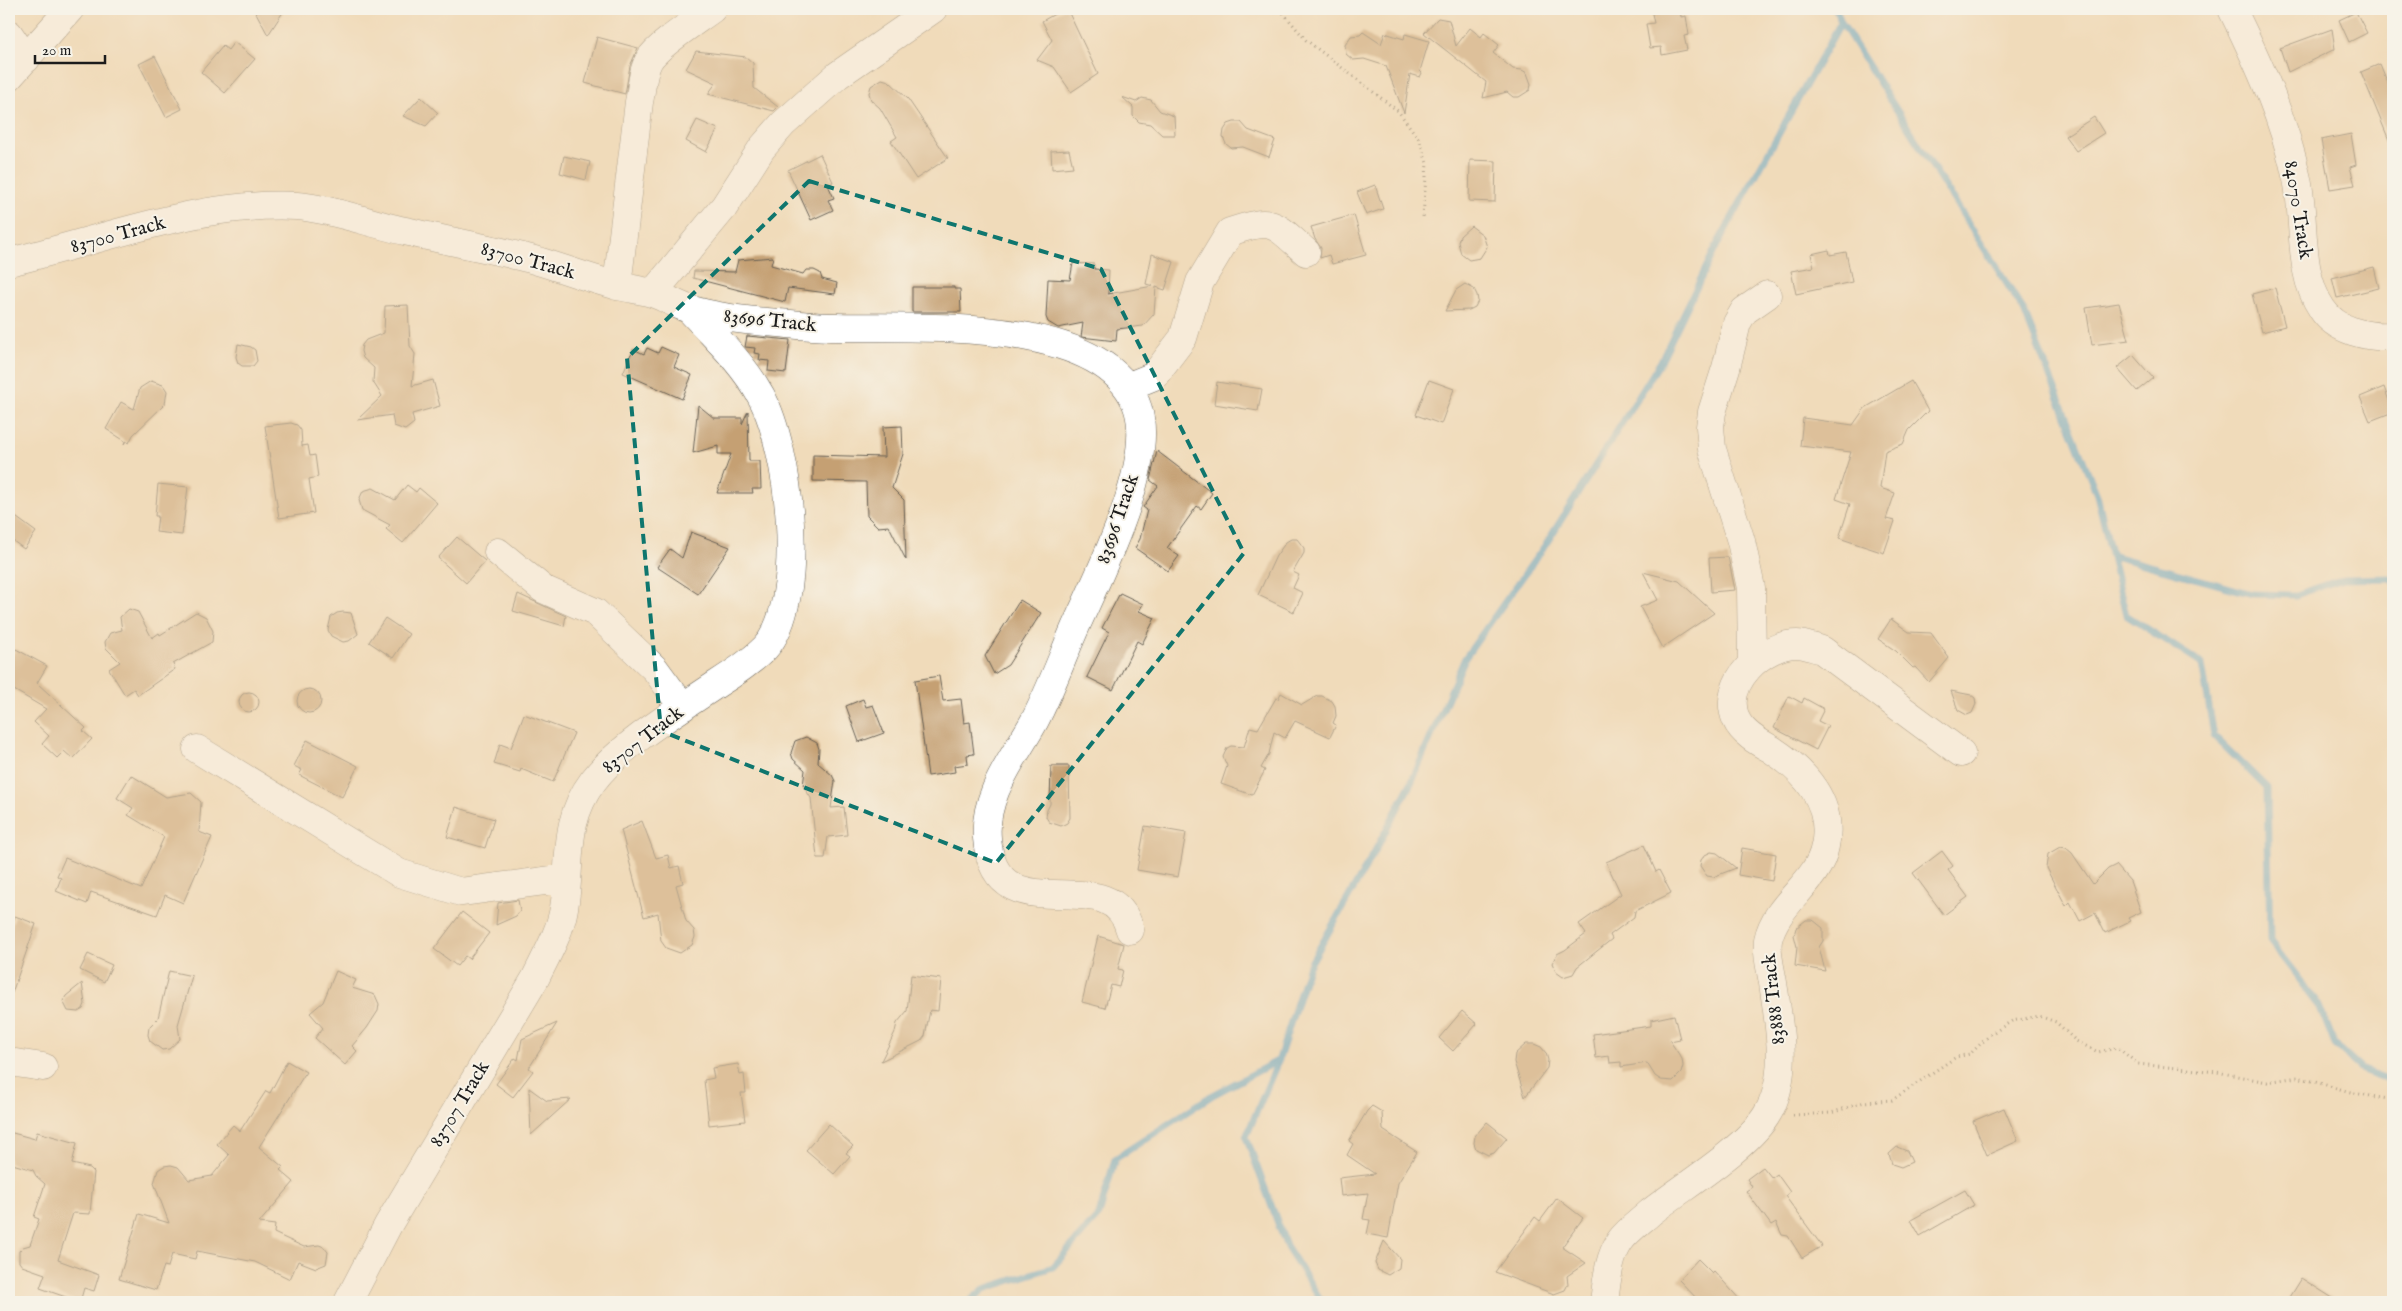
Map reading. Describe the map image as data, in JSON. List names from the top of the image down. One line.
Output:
{"streets":{"street":["84070 Track","83700 Track","83696 Track","83707 Track","83888 Track"]},"crossings":[["83700 Track","83696 Track"],["83696 Track","83707 Track"]],"scale_bar":"20 m"}
